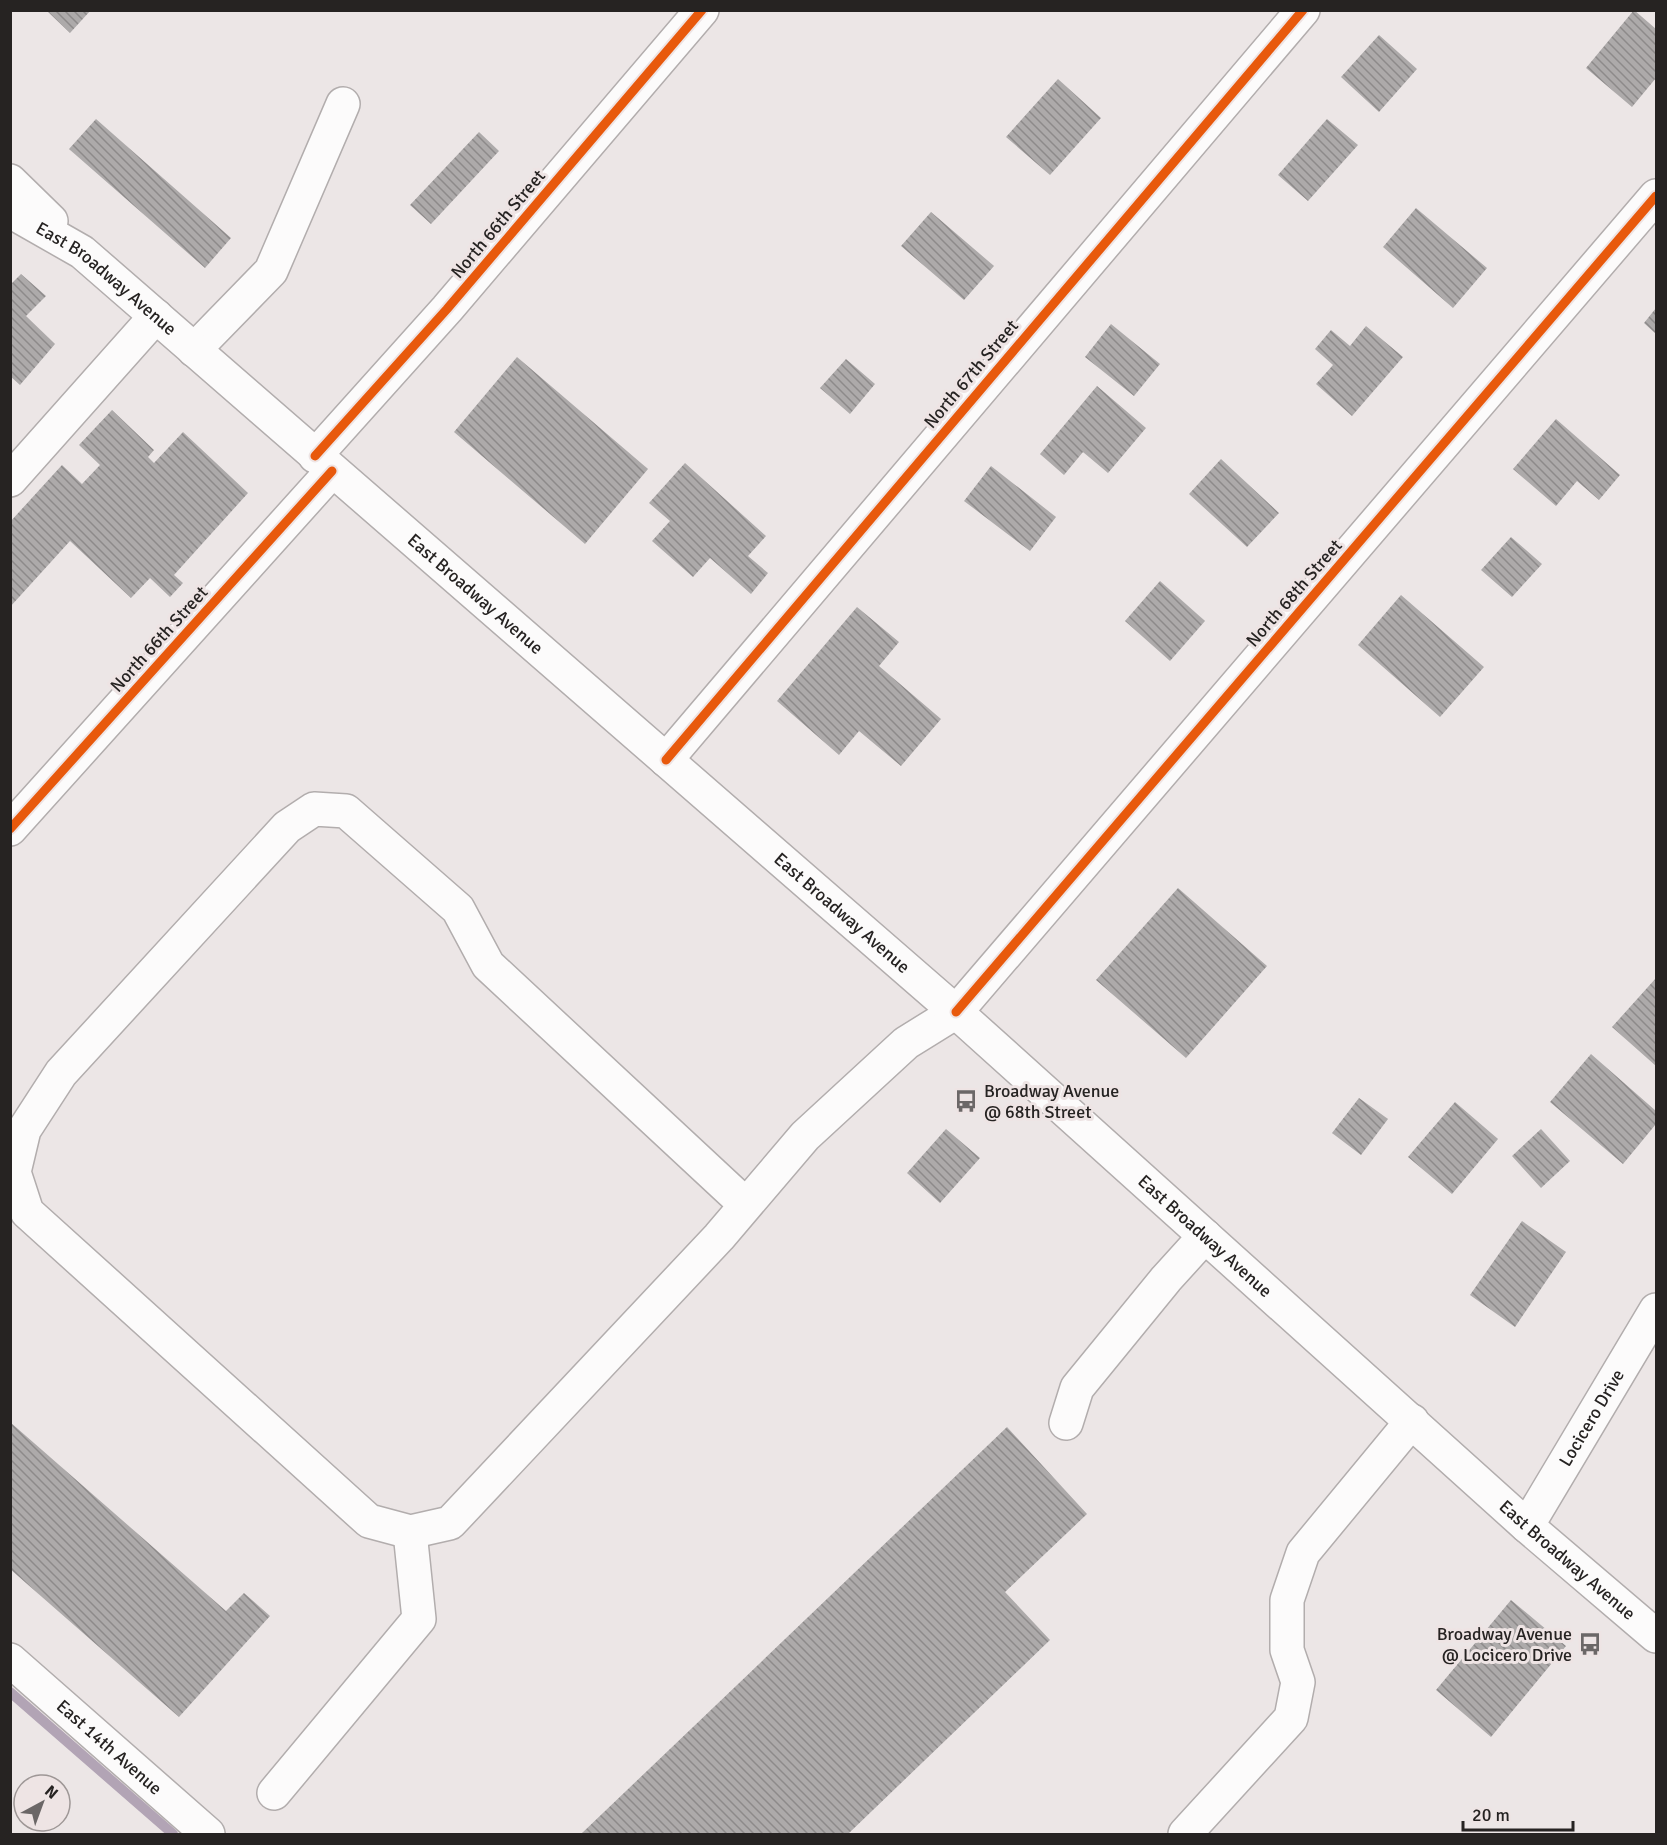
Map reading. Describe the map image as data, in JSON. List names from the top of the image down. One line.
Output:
{"streets":{"street":["North 66th Street","East Broadway Avenue","North 67th Street","North 68th Street","Locicero Drive","East 14th Avenue"]},"crossings":[["North 66th Street","East Broadway Avenue"],["East Broadway Avenue","North 67th Street"],["East Broadway Avenue","North 68th Street"],["East Broadway Avenue","Locicero Drive"]],"places":{"bus stop":["Broadway Avenue @ 68th Street","Broadway Avenue @ Locicero Drive"]},"scale_bar":"20 m","north":"top right"}
